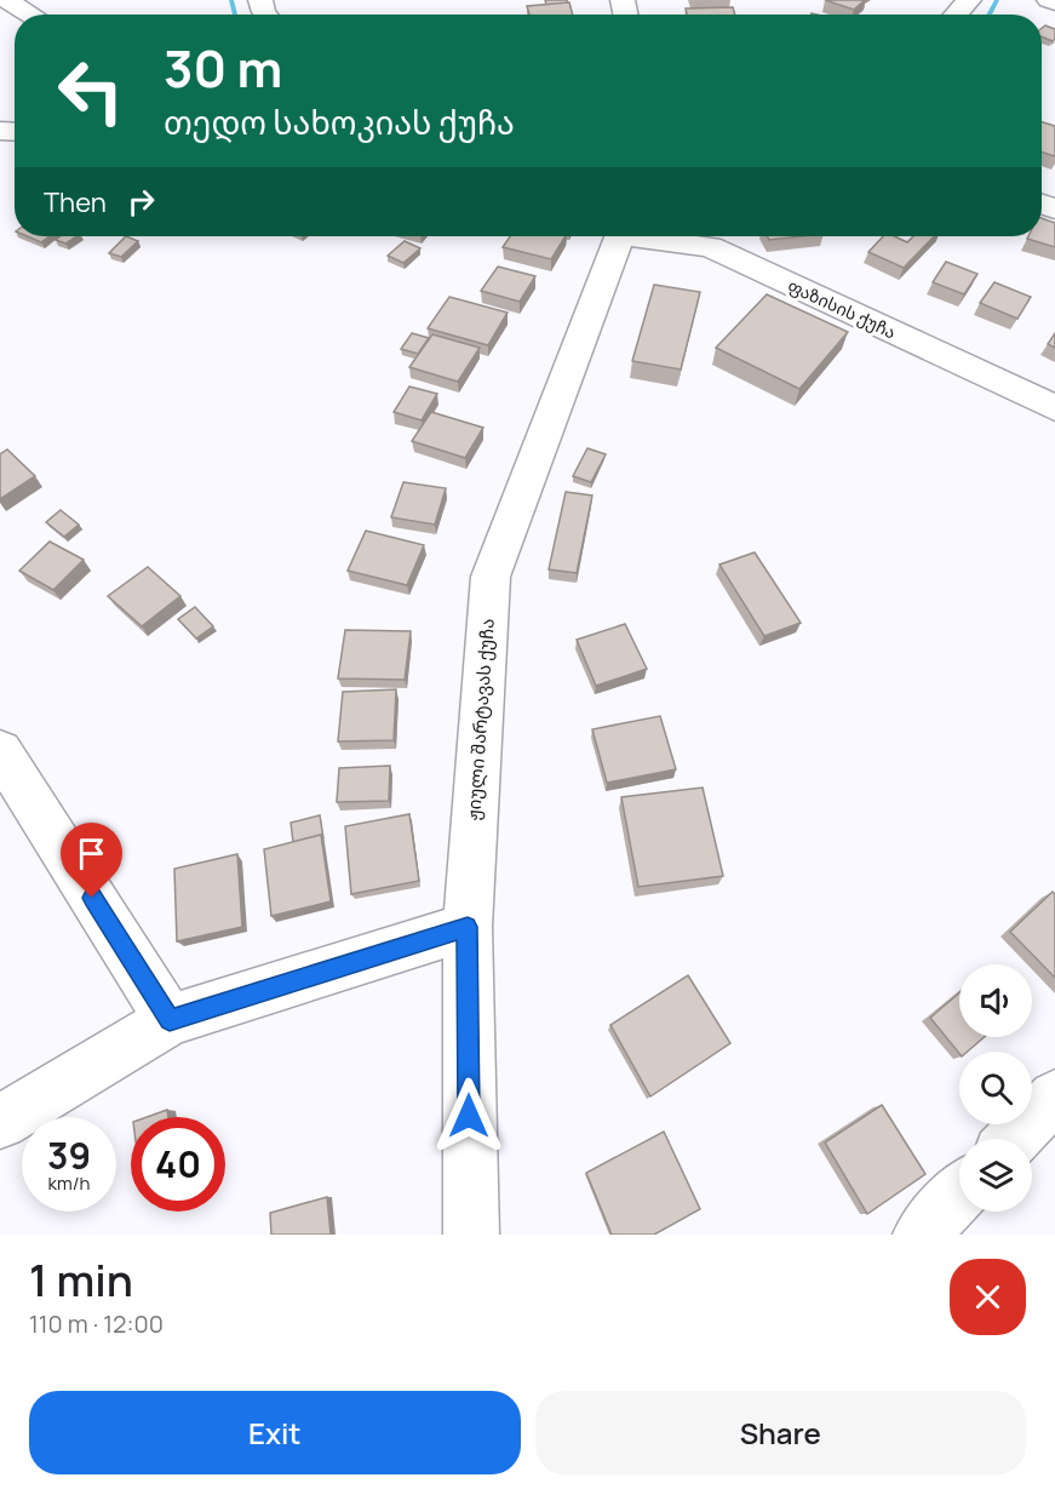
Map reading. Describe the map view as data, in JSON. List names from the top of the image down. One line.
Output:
{"streets":{"street":["ფაზისის ქუჩა","ჟიული შარტავას ქუჩა"]},"page":{"turn":["30 m","თედო სახოკიას ქუჩა"],"then":"Then","speed":"39 km/h","limit":"40","heading":["1 min","110 m · 12:00"],"buttons":["Exit","Share"]}}
